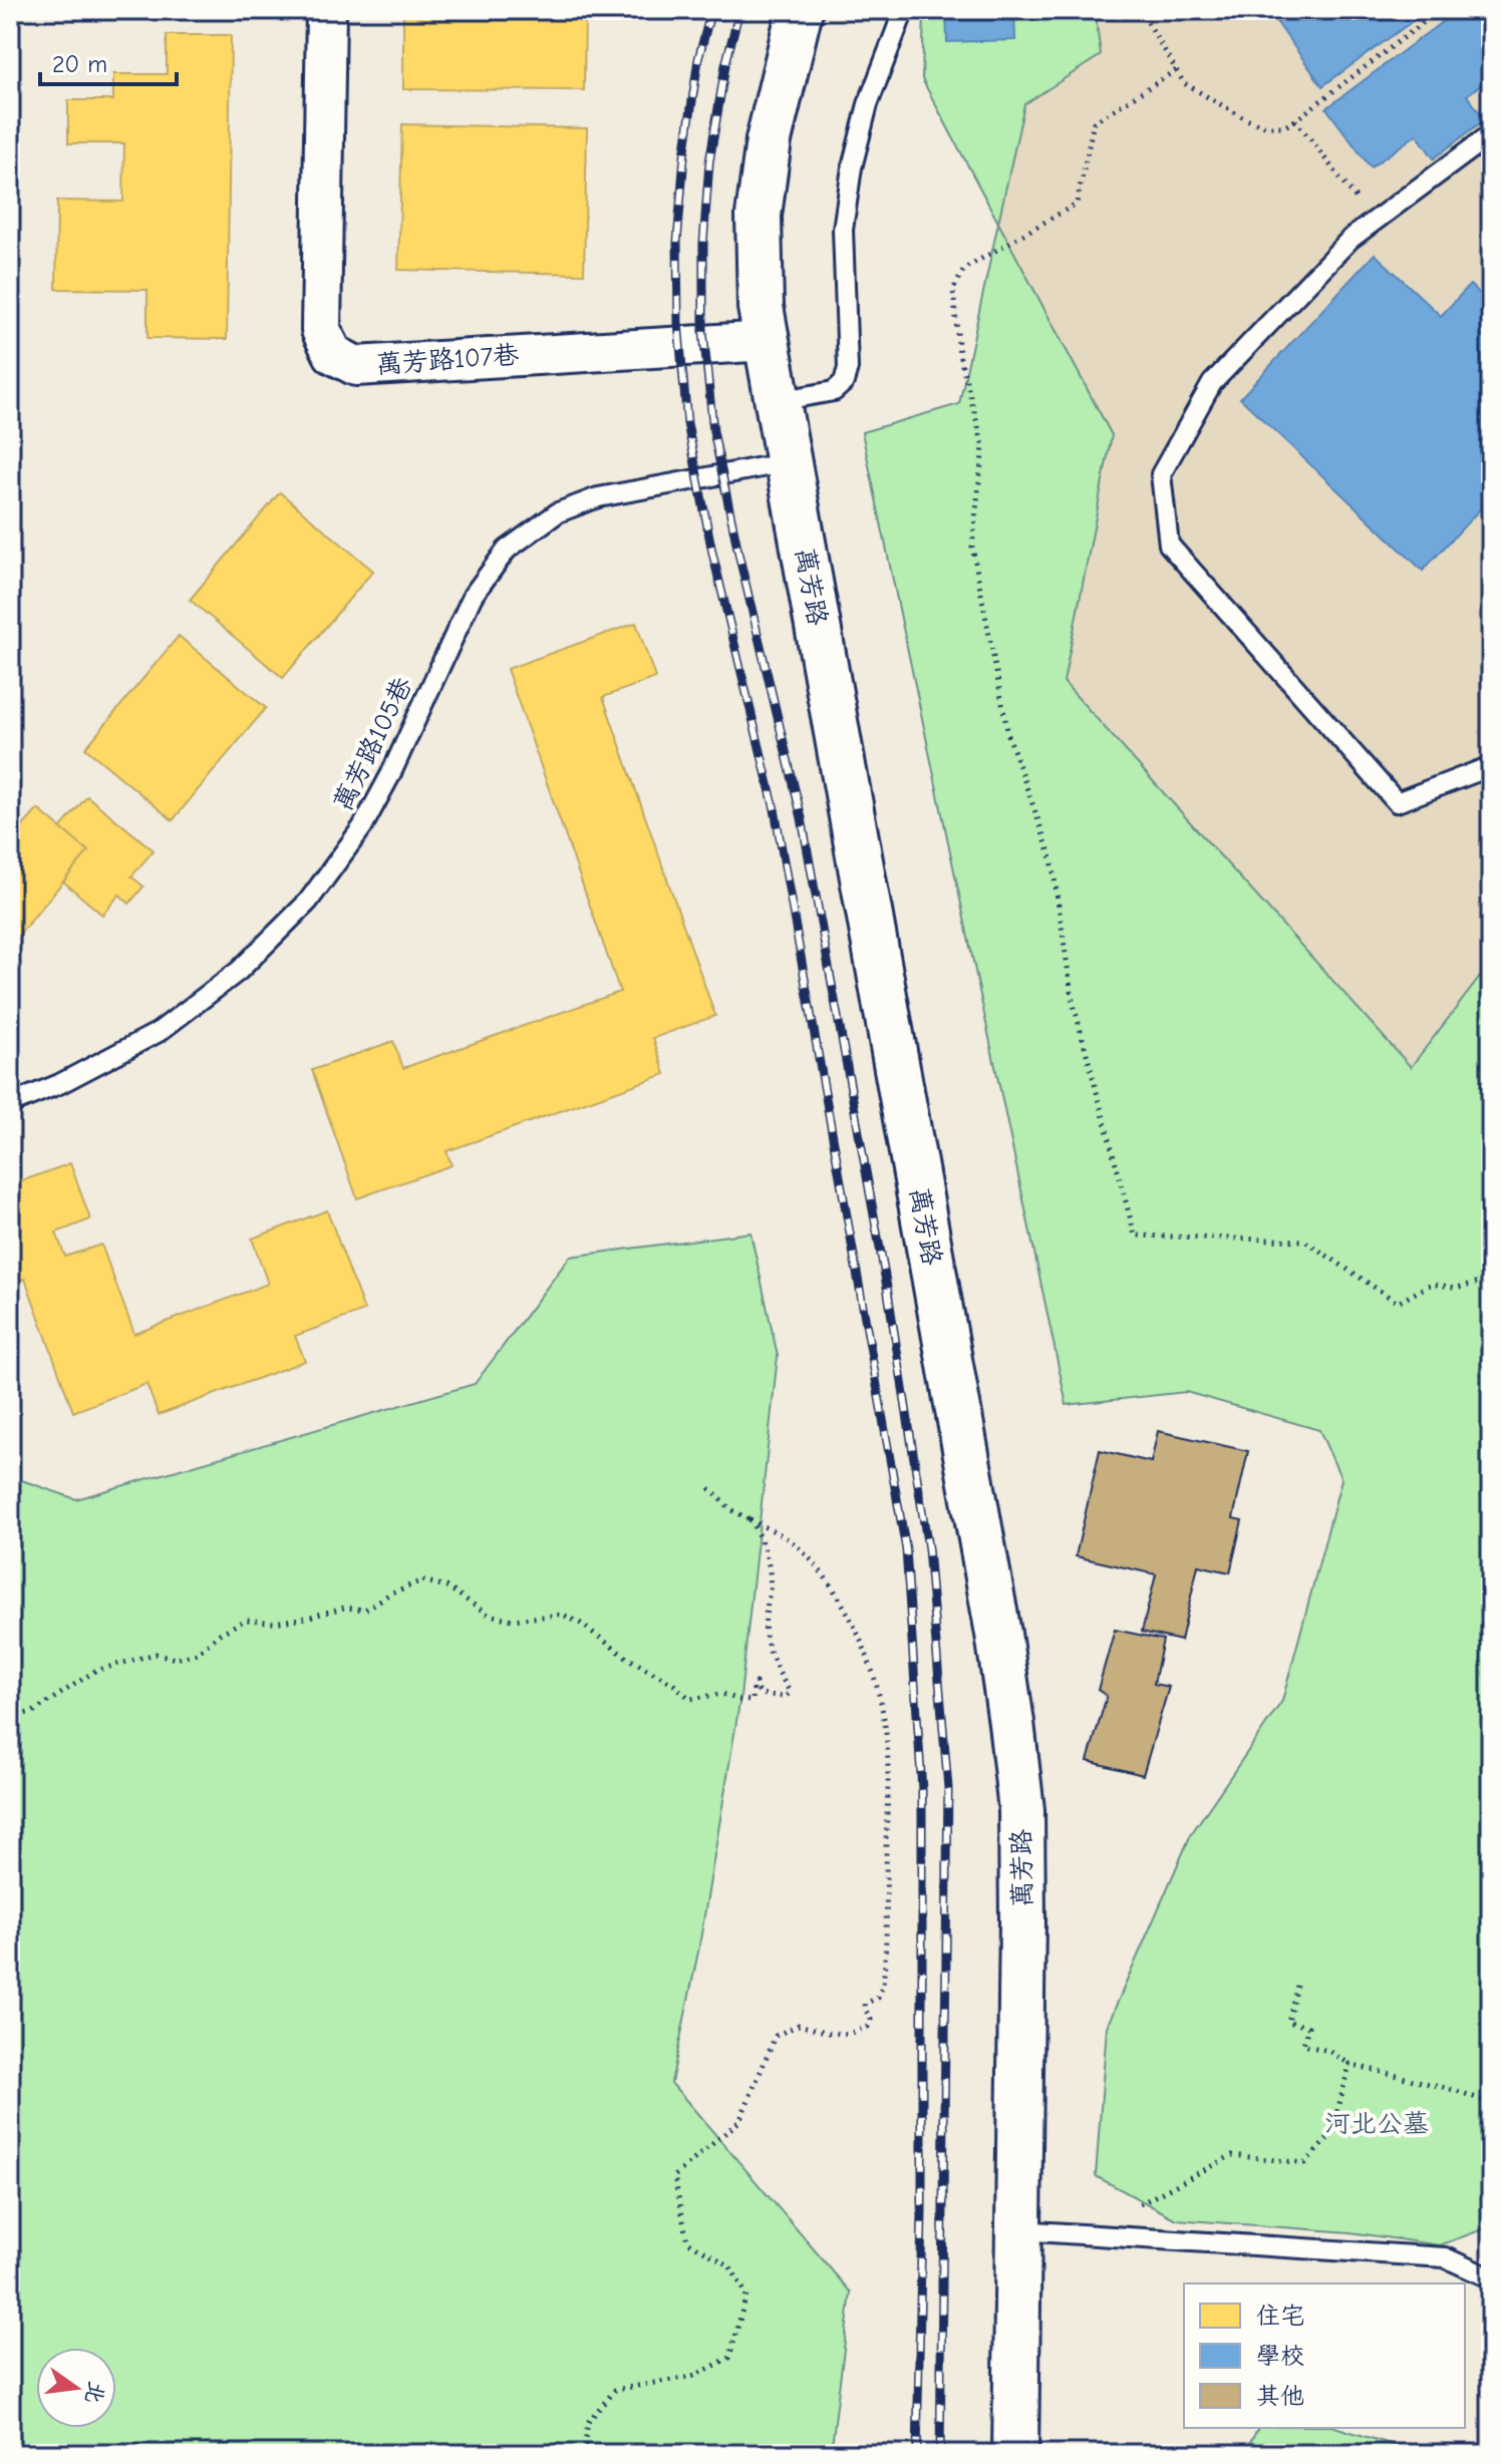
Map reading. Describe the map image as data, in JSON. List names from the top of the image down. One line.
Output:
{"streets":{"street":["萬芳路107巷","萬芳路"],"lane":["萬芳路105巷"]},"crossings":[["萬芳路107巷","萬芳路"],["萬芳路","萬芳路105巷"]],"parks":["河北公墓"],"legend":["住宅","學校","其他"],"scale_bar":"20 m","north":"right"}
